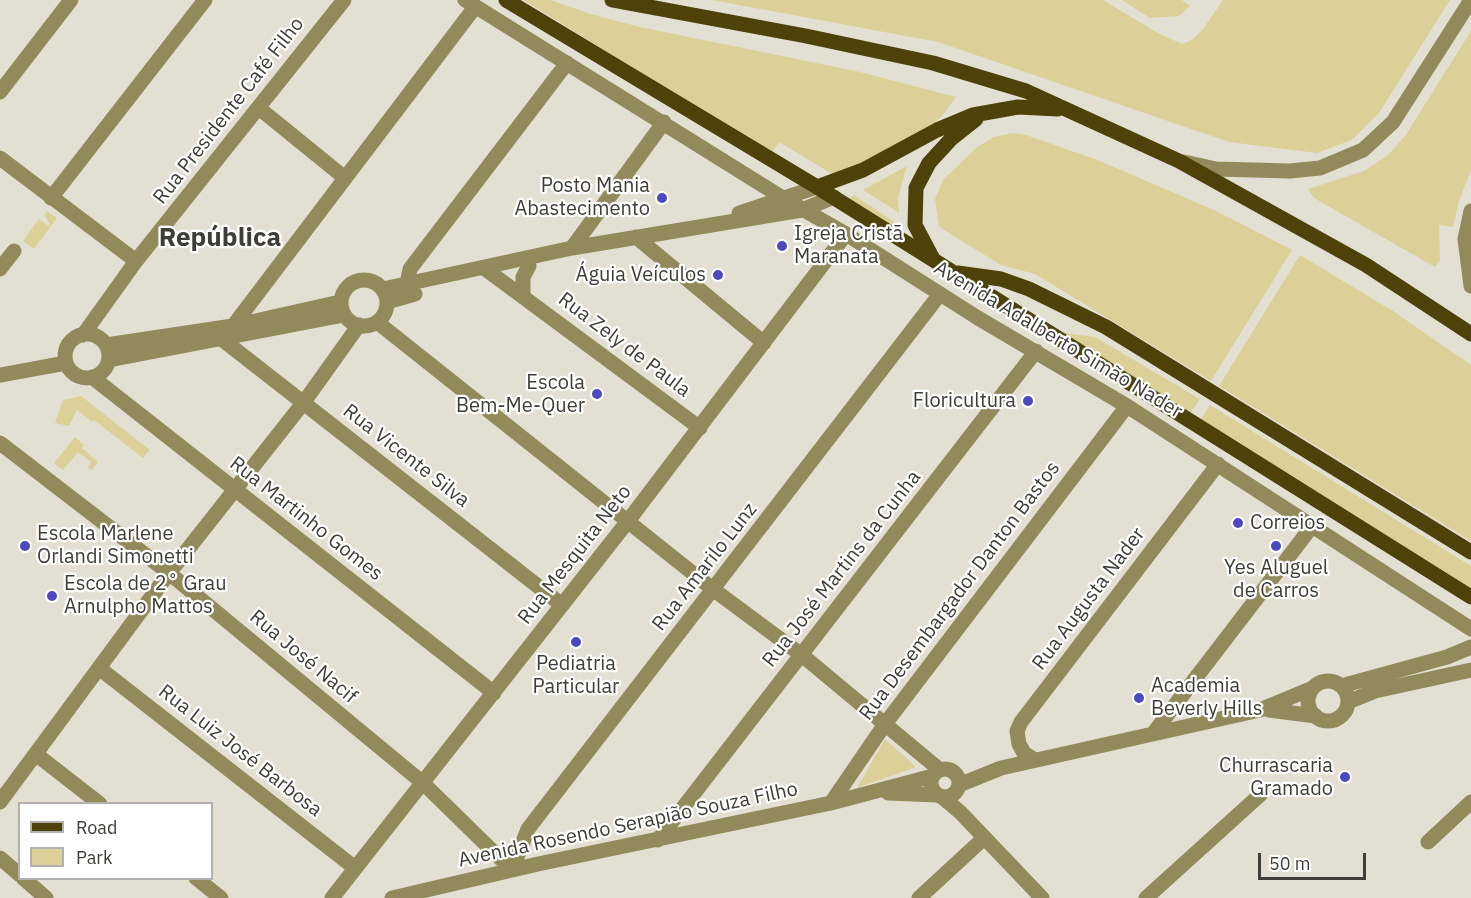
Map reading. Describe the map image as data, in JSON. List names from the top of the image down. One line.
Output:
{"streets":{"main road":["Avenida Adalberto Simão Nader"],"street":["Rua Presidente Café Filho","Rua Zely de Paula","Rua Vicente Silva","Rua Martinho Gomes","Rua Mesquita Neto","Rua Amarilo Lunz","Rua José Martins da Cunha","Rua Desembargador Danton Bastos","Rua Augusta Nader","Rua José Nacif","Rua Luiz José Barbosa","Avenida Rosendo Serapião Souza Filho"]},"crossings":[["Rua Presidente Café Filho","Rua Martinho Gomes"],["Avenida Adalberto Simão Nader","Rua Mesquita Neto"],["Avenida Adalberto Simão Nader","Rua Amarilo Lunz"],["Avenida Adalberto Simão Nader","Rua José Martins da Cunha"],["Avenida Adalberto Simão Nader","Rua Desembargador Danton Bastos"],["Avenida Adalberto Simão Nader","Rua Augusta Nader"],["Rua Zely de Paula","Rua Mesquita Neto"],["Rua Vicente Silva","Rua Mesquita Neto"],["Rua Martinho Gomes","Rua Mesquita Neto"],["Rua Mesquita Neto","Rua José Nacif"],["Rua Mesquita Neto","Rua Luiz José Barbosa"],["Rua Amarilo Lunz","Rua José Nacif"],["Rua Amarilo Lunz","Avenida Rosendo Serapião Souza Filho"],["Rua José Martins da Cunha","Avenida Rosendo Serapião Souza Filho"],["Rua Desembargador Danton Bastos","Avenida Rosendo Serapião Souza Filho"],["Rua Augusta Nader","Avenida Rosendo Serapião Souza Filho"],["Rua José Nacif","Avenida Rosendo Serapião Souza Filho"]],"districts":["República"],"places":["Posto Mania Abastecimento","Igreja Cristã Maranata","Águia Veículos","Escola Bem-Me-Quer","Floricultura","Correios","Escola Marlene Orlandi Simonetti","Yes Aluguel de Carros","Escola de 2˚ Grau Arnulpho Mattos","Pediatria Particular","Academia Beverly Hills","Churrascaria Gramado"],"legend":["Road","Park"],"scale_bar":"50 m"}
